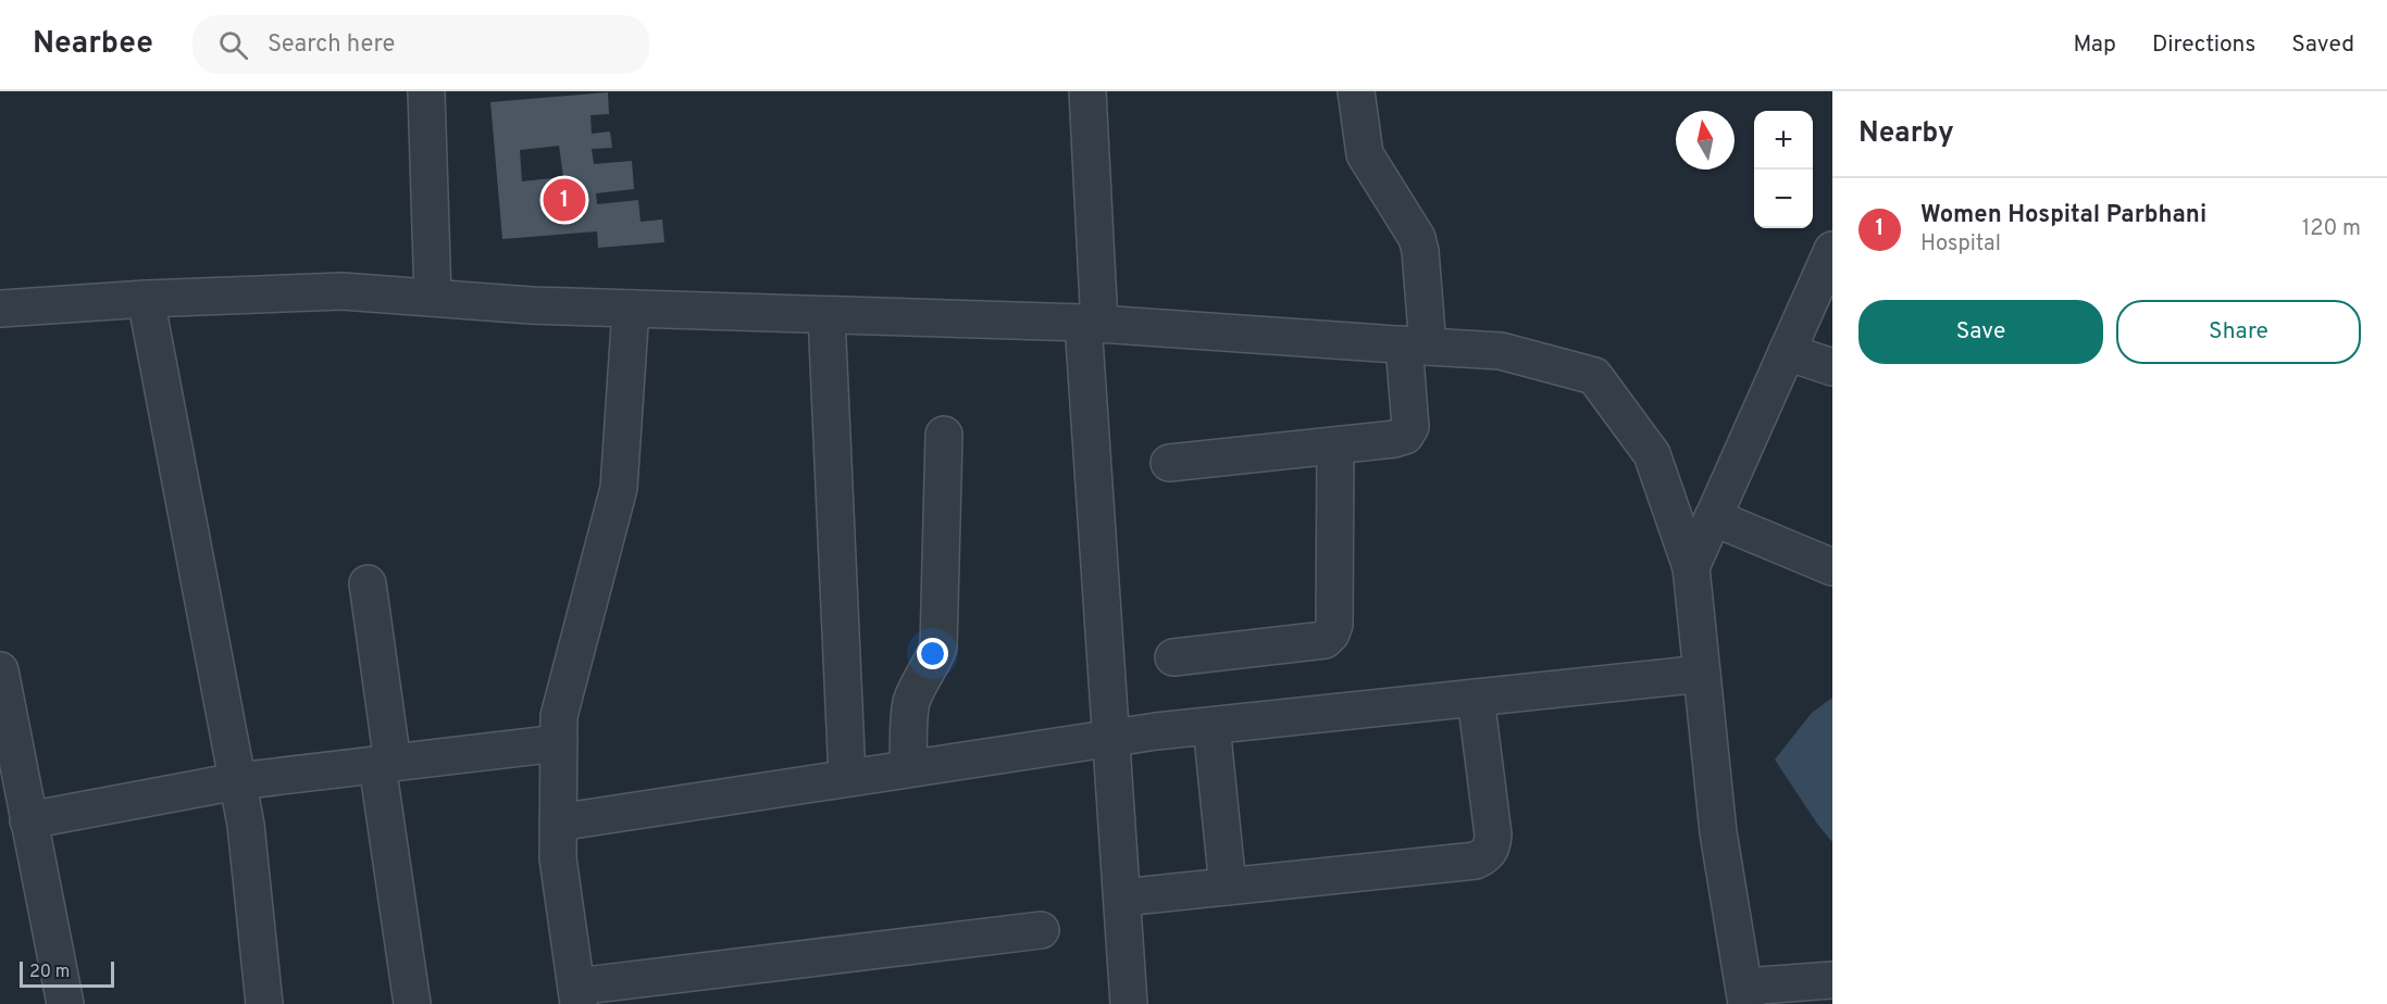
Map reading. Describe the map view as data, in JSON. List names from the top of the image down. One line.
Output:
{"scale_bar":"20 m","north":"top","page":{"header":"Nearbee","search":"Search here","nav":["Map","Directions","Saved"],"heading":"Nearby","map_buttons":["+","−"],"pins":"1","list":[{"mark":"1","name":"Women Hospital Parbhani","note":"Hospital","value":"120 m"}],"buttons":["Save","Share"],"scale":"20 m"}}
